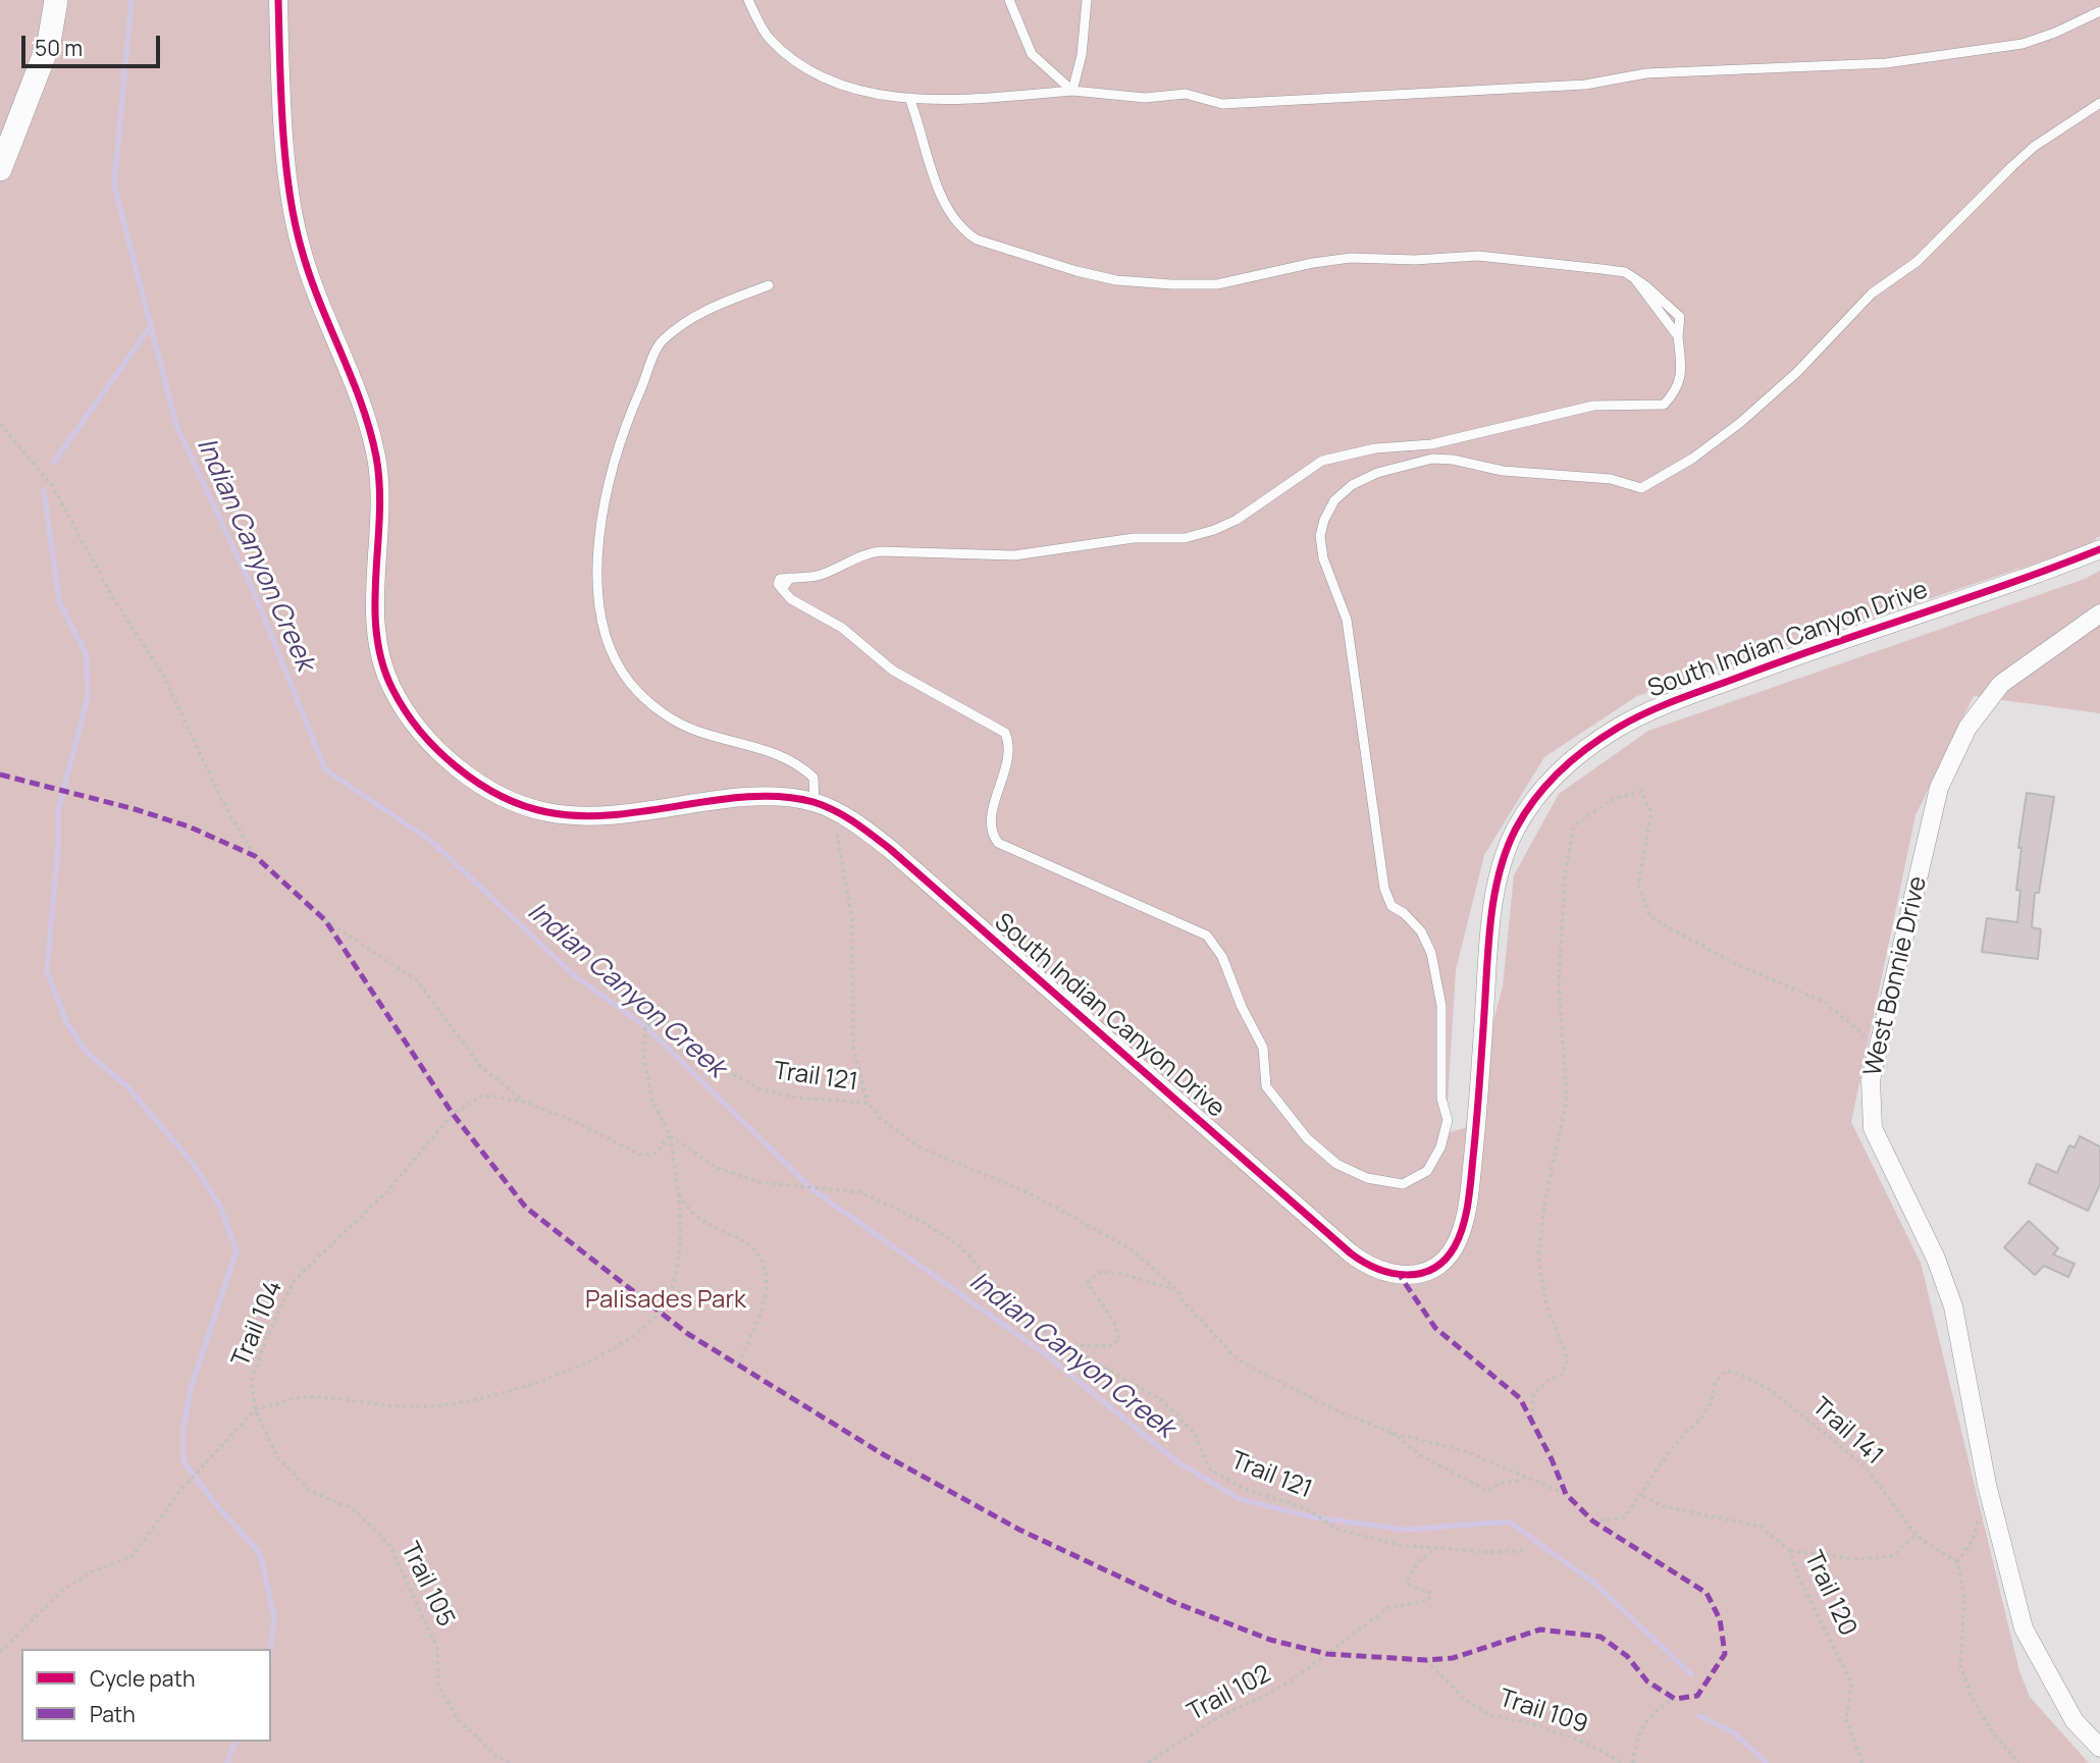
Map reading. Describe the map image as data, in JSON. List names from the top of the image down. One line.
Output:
{"streets":{"street":["South Indian Canyon Drive","West Bonnie Drive"],"path":["Trail 121","Trail 104","Trail 141","Trail 105","Trail 120","Trail 102","Trail 109"]},"crossings":[["Trail 121","Trail 104"],["Trail 121","Trail 102"],["Trail 104","Trail 105"],["Trail 141","Trail 120"]],"water":["Indian Canyon Creek"],"parks":["Palisades Park"],"legend":["Cycle path","Path"],"scale_bar":"50 m"}
